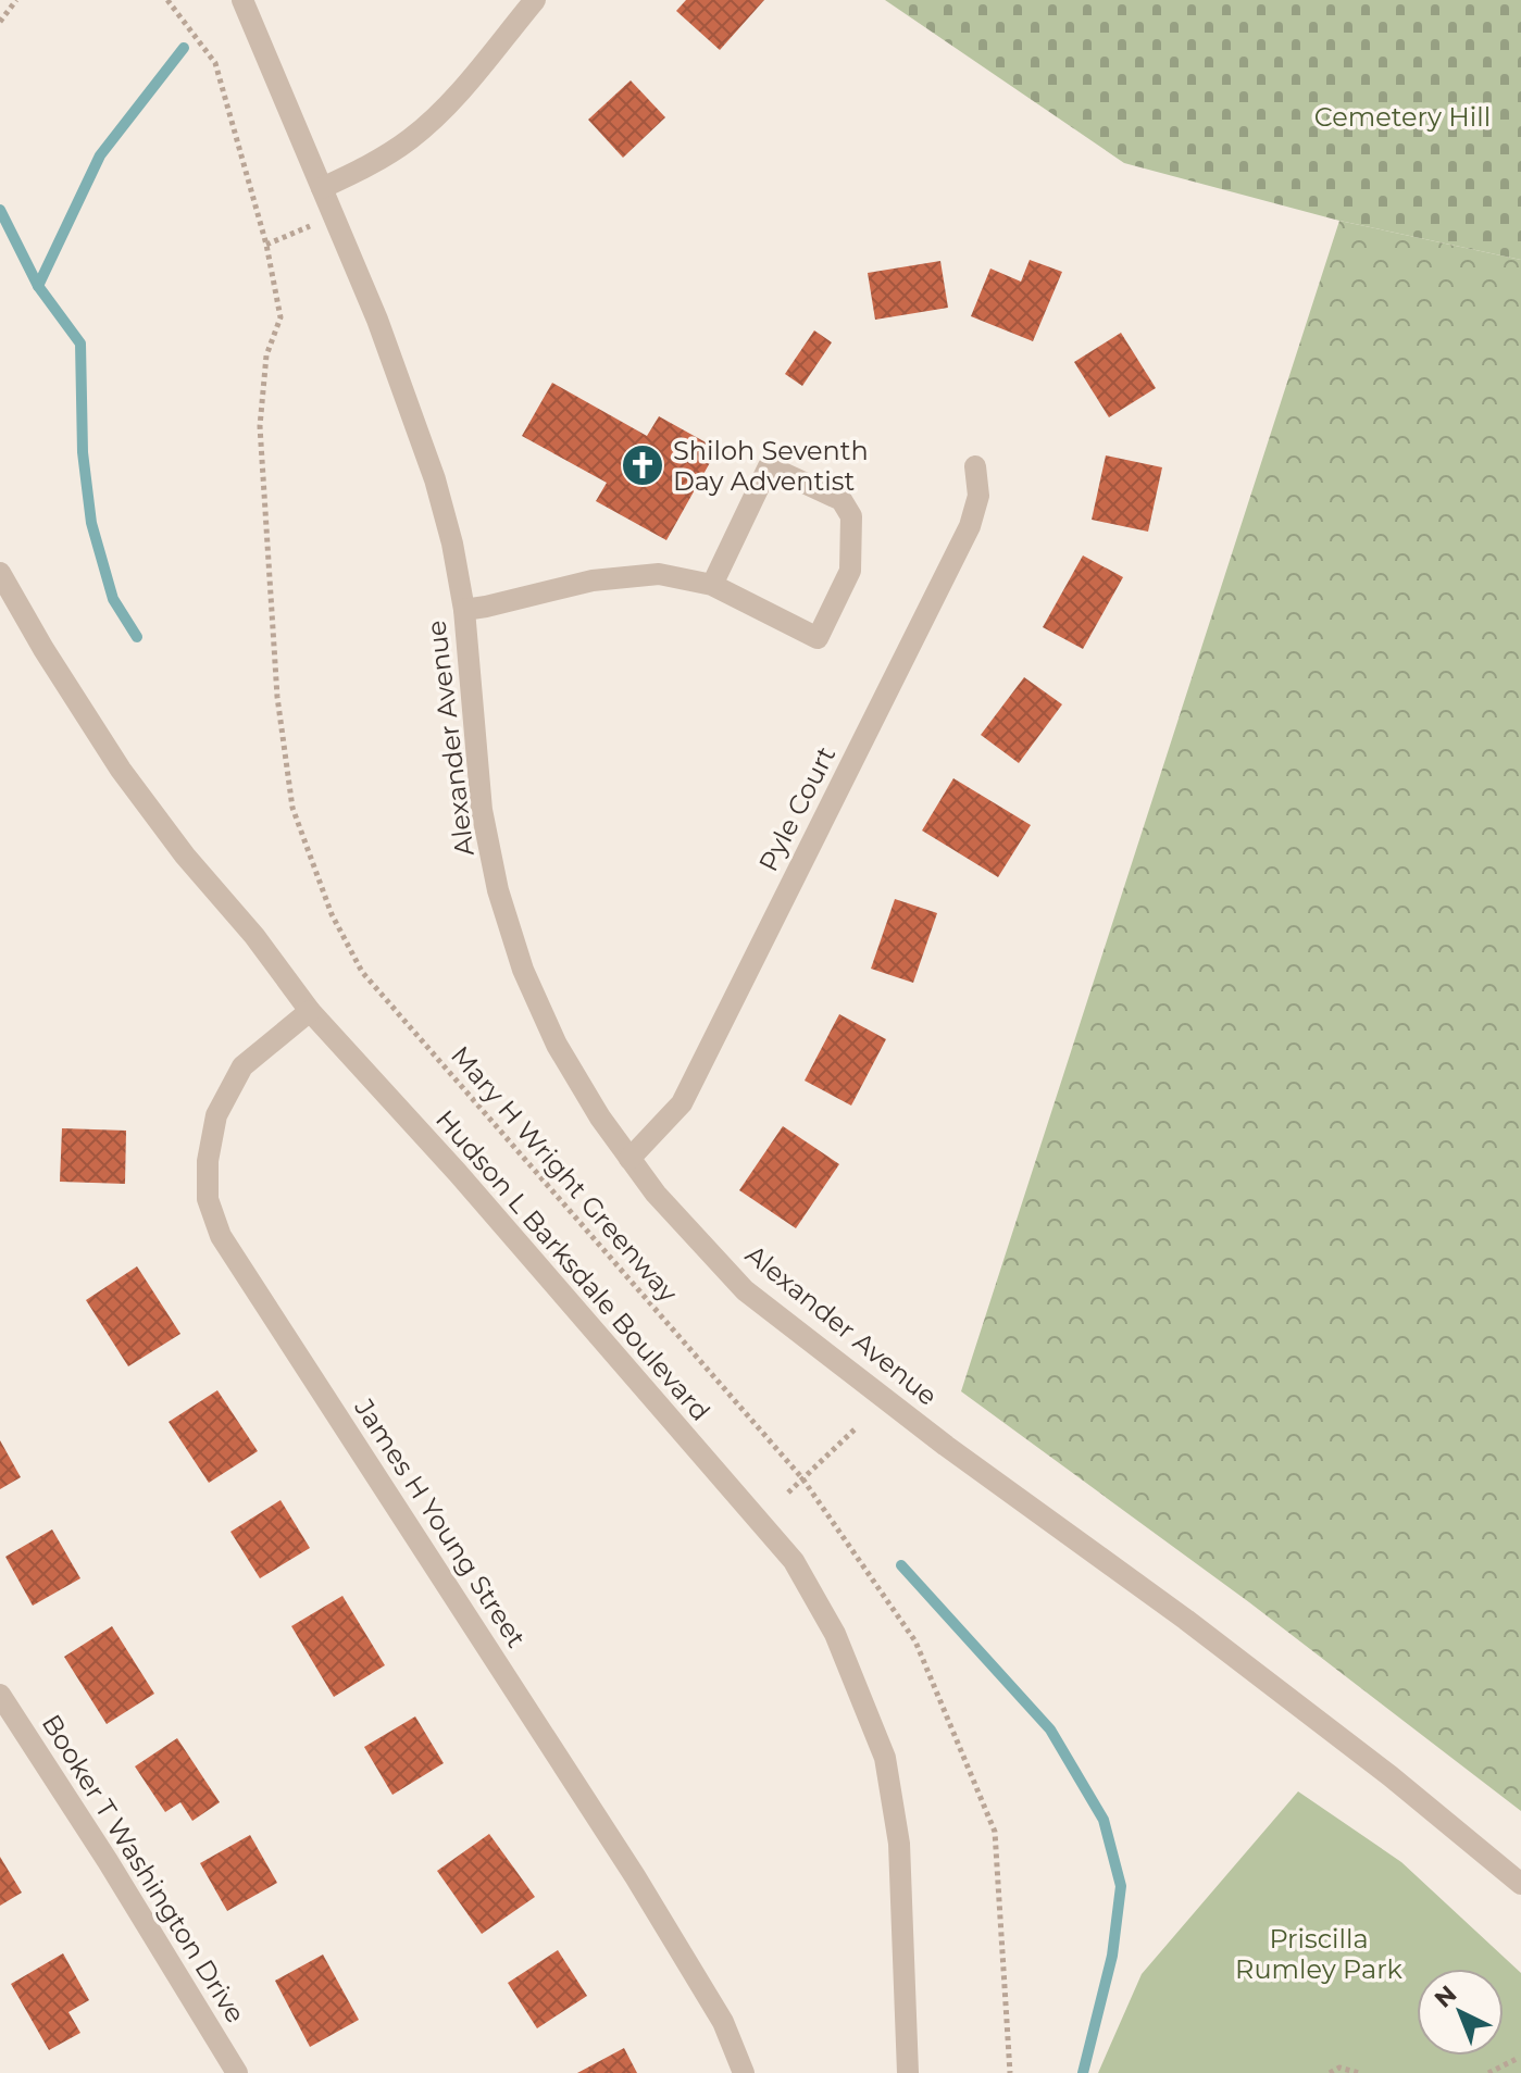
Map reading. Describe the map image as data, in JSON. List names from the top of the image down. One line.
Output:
{"streets":{"street":["Alexander Avenue","Pyle Court","Hudson L Barksdale Boulevard","James H Young Street","Booker T Washington Drive"],"path":["Mary H Wright Greenway"]},"crossings":[["Alexander Avenue","Pyle Court"],["Hudson L Barksdale Boulevard","James H Young Street"]],"parks":["Cemetery Hill","Priscilla Rumley Park"],"places":{"church":["Shiloh Seventh Day Adventist"]},"north":"top left"}
